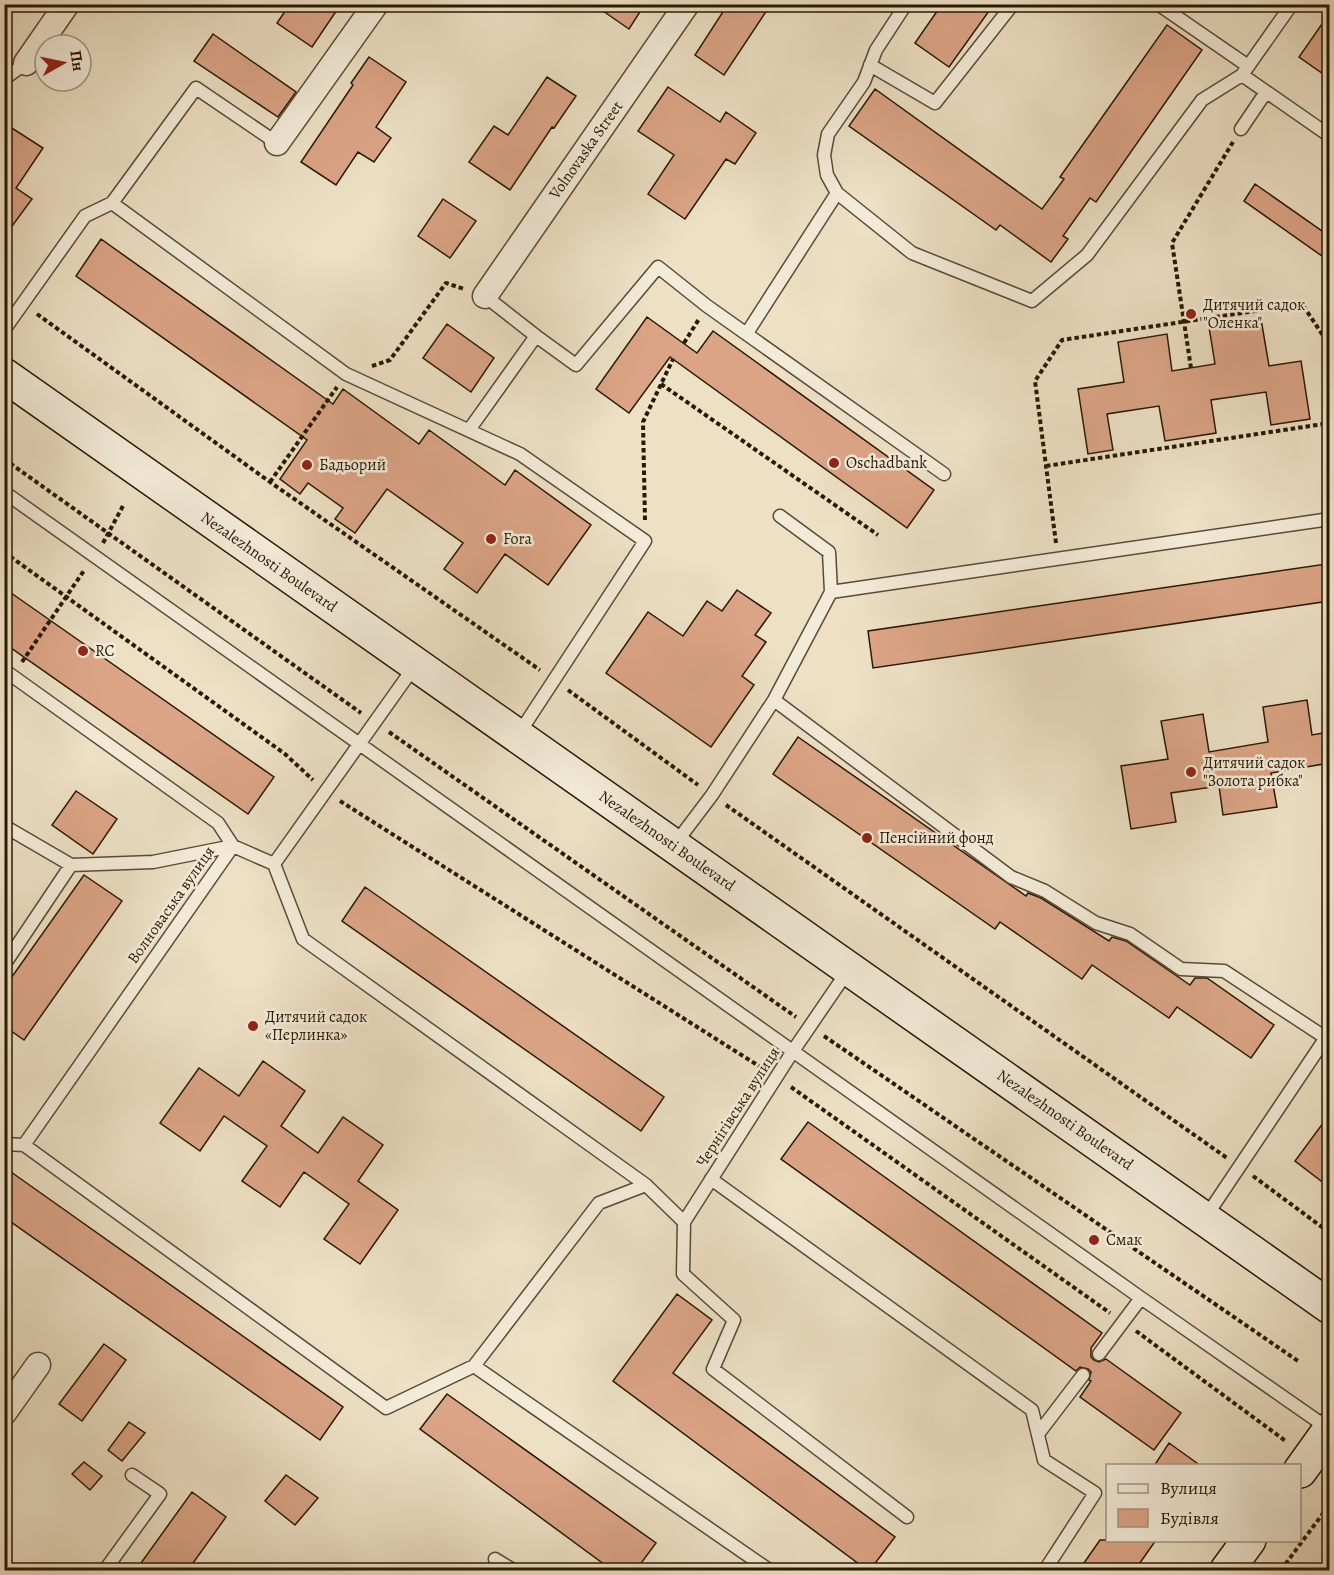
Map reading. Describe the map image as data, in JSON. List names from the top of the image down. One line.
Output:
{"streets":{"main road":["Nezalezhnosti Boulevard"],"street":["Volnovaska Street"],"lane":["Волноваська вулиця","Чернігівська вулиця"]},"crossings":[["Nezalezhnosti Boulevard","Чернігівська вулиця"]],"places":["Дитячий садок \"Оленка\"","Oschadbank","Бадьорий","Fora","RC","Дитячий садок \"Золота рибка\"","Пенсійний фонд","Дитячий садок «Перлинка»","Смак"],"legend":["Вулиця","Будівля"],"north":"right"}
